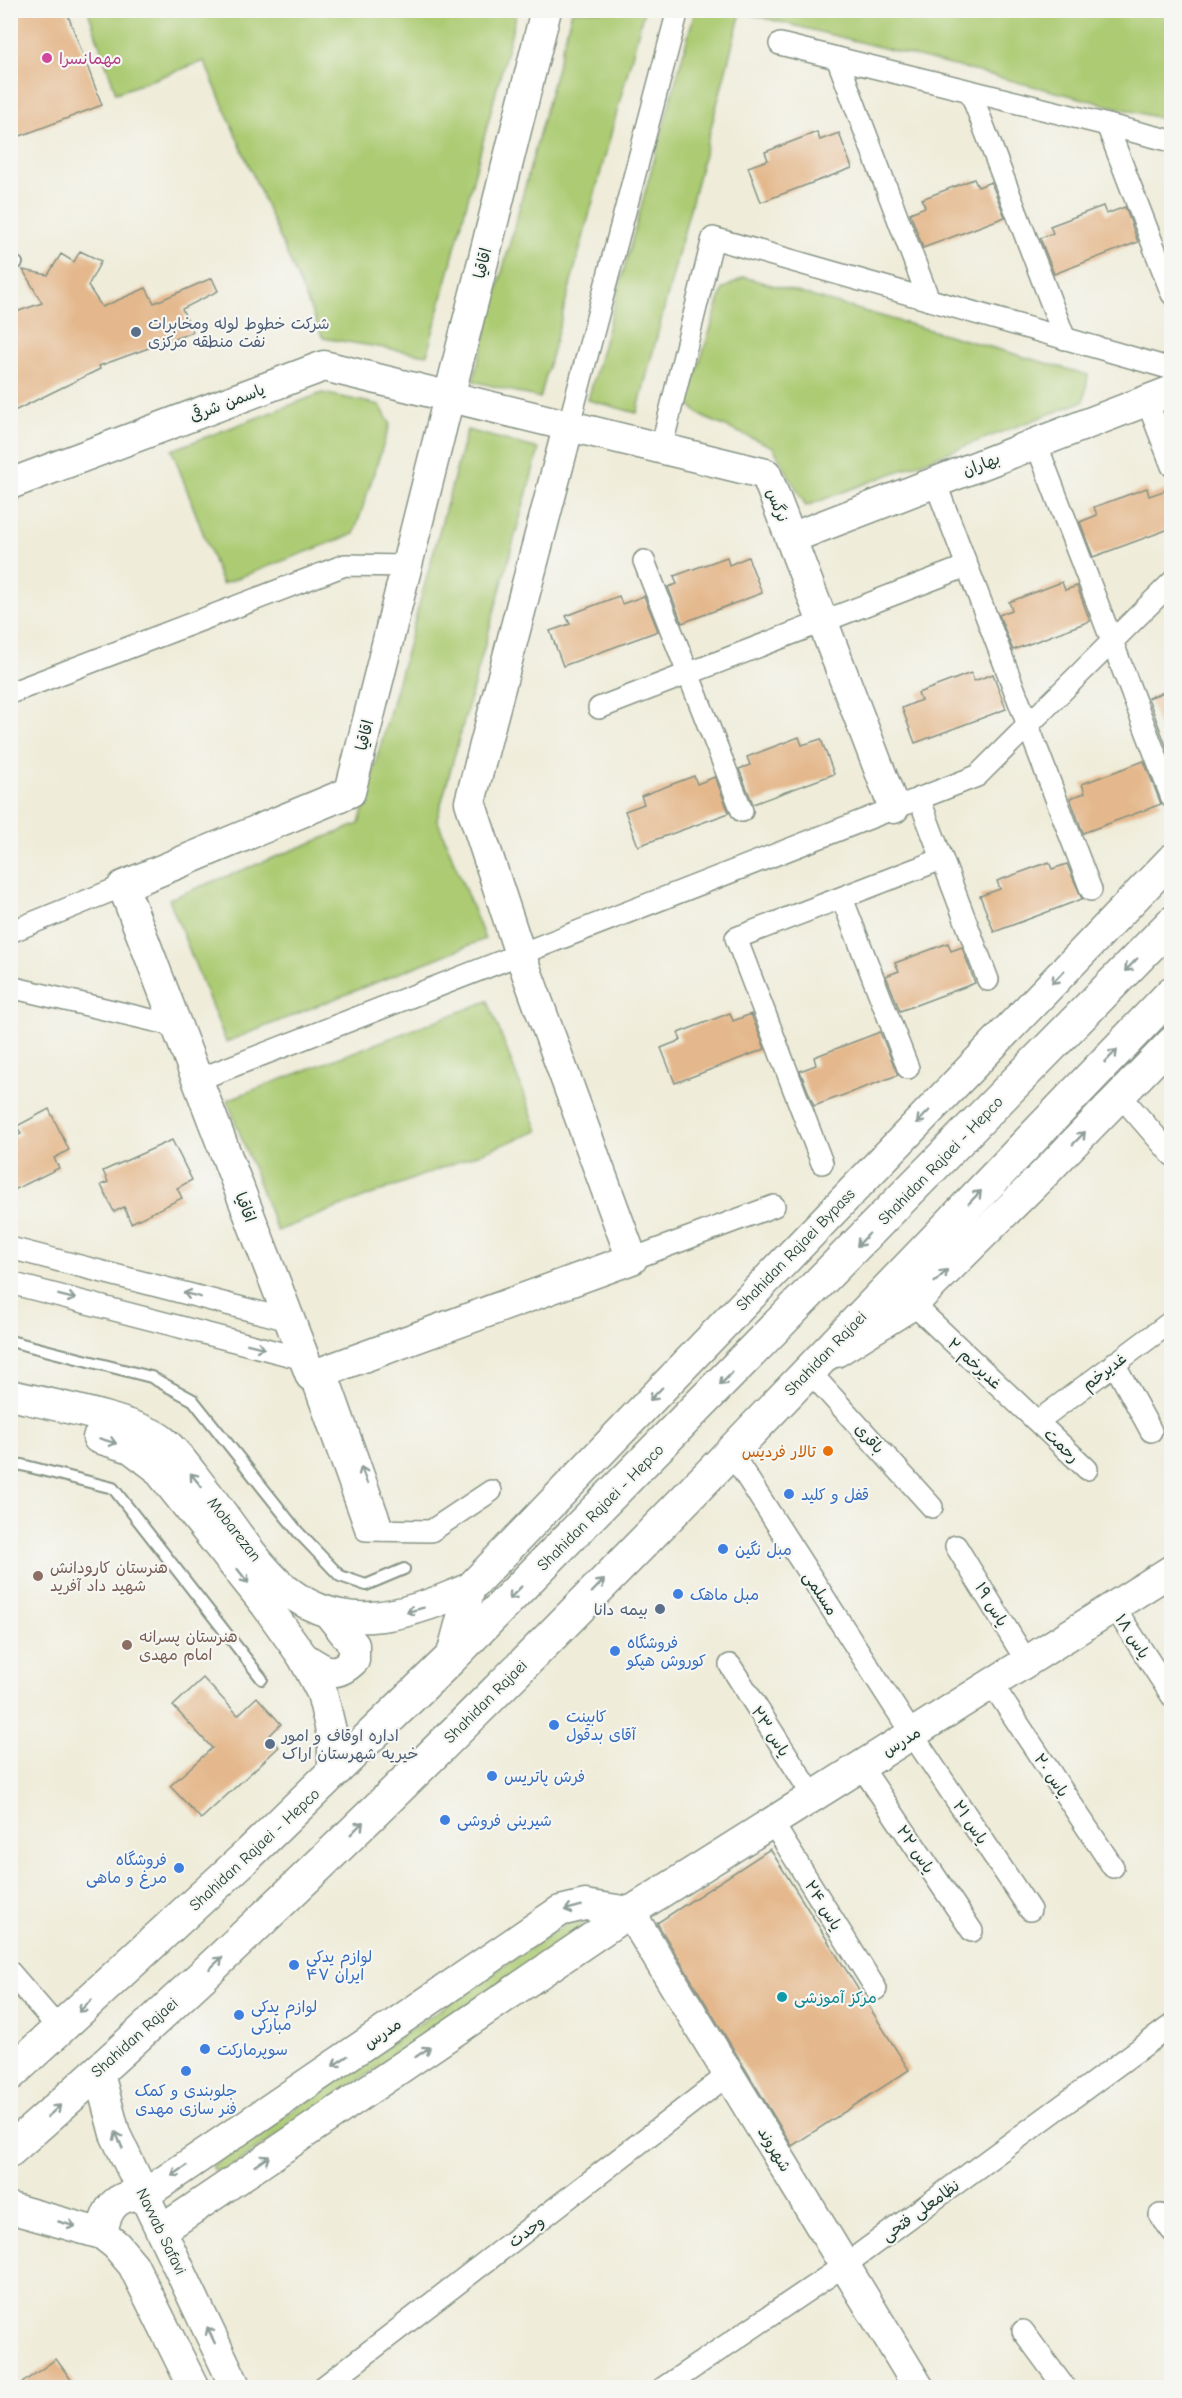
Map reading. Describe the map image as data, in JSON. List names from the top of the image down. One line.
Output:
{"streets":{"main road":["Shahidan Rajaei - Hepco","Shahidan Rajaei"],"street":["اقاقیا","یاسمن شرقی","بهاران","نرگس","Shahidan Rajaei Bypass","غدیرخم ۲","غدیرخم","باقری","رحمت","Mobarezan","مسلمی","یاس ۱۹","یاس ۱۸","یاس ۲۳","مدرس","یاس ۲۰","یاس ۲۱","یاس ۲۲","یاس ۲۴","شهروند","نظامعلی فتحی","Navvab Safavi","وحدت"]},"crossings":[["اقاقیا","یاسمن شرقی"],["اقاقیا","نرگس"],["یاسمن شرقی","نرگس"],["بهاران","نرگس"],["Shahidan Rajaei - Hepco","Shahidan Rajaei Bypass"],["Shahidan Rajaei - Hepco","Mobarezan"],["Shahidan Rajaei Bypass","Mobarezan"],["Shahidan Rajaei","باقری"],["Shahidan Rajaei","مسلمی"],["Shahidan Rajaei","Navvab Safavi"],["غدیرخم ۲","غدیرخم"],["غدیرخم ۲","رحمت"],["غدیرخم","رحمت"],["مسلمی","مدرس"],["مسلمی","یاس ۲۱"],["یاس ۱۹","مدرس"],["یاس ۱۸","مدرس"],["یاس ۲۳","مدرس"],["مدرس","یاس ۲۰"],["مدرس","یاس ۲۱"],["مدرس","یاس ۲۲"],["مدرس","یاس ۲۴"],["مدرس","شهروند"],["مدرس","Navvab Safavi"],["شهروند","نظامعلی فتحی"],["شهروند","وحدت"]],"one_way":["Shahidan Rajaei"],"places":["مهمانسرا","شرکت خطوط لوله ومخابرات نفت منطقه مرکزی","تالار فردیس","قفل و کلید","مبل نگین","هنرستان کارودانش شهید داد آفرید","مبل ماهک","بیمه دانا","هنرستان پسرانه امام مهدی","فروشگاه کوروش هپکو","کابینت آقای بدقول","اداره اوقاف و امور خیریه شهرستان اراک","فرش پاتریس","شیرینی فروشی","فروشگاه مرغ و ماهی","لوازم یدکی ایران ۴۷","مرکز آموزشی","لوازم یدکی مبارکی","سوپرمارکت","جلوبندی و کمک فنر سازی مهدی"]}
